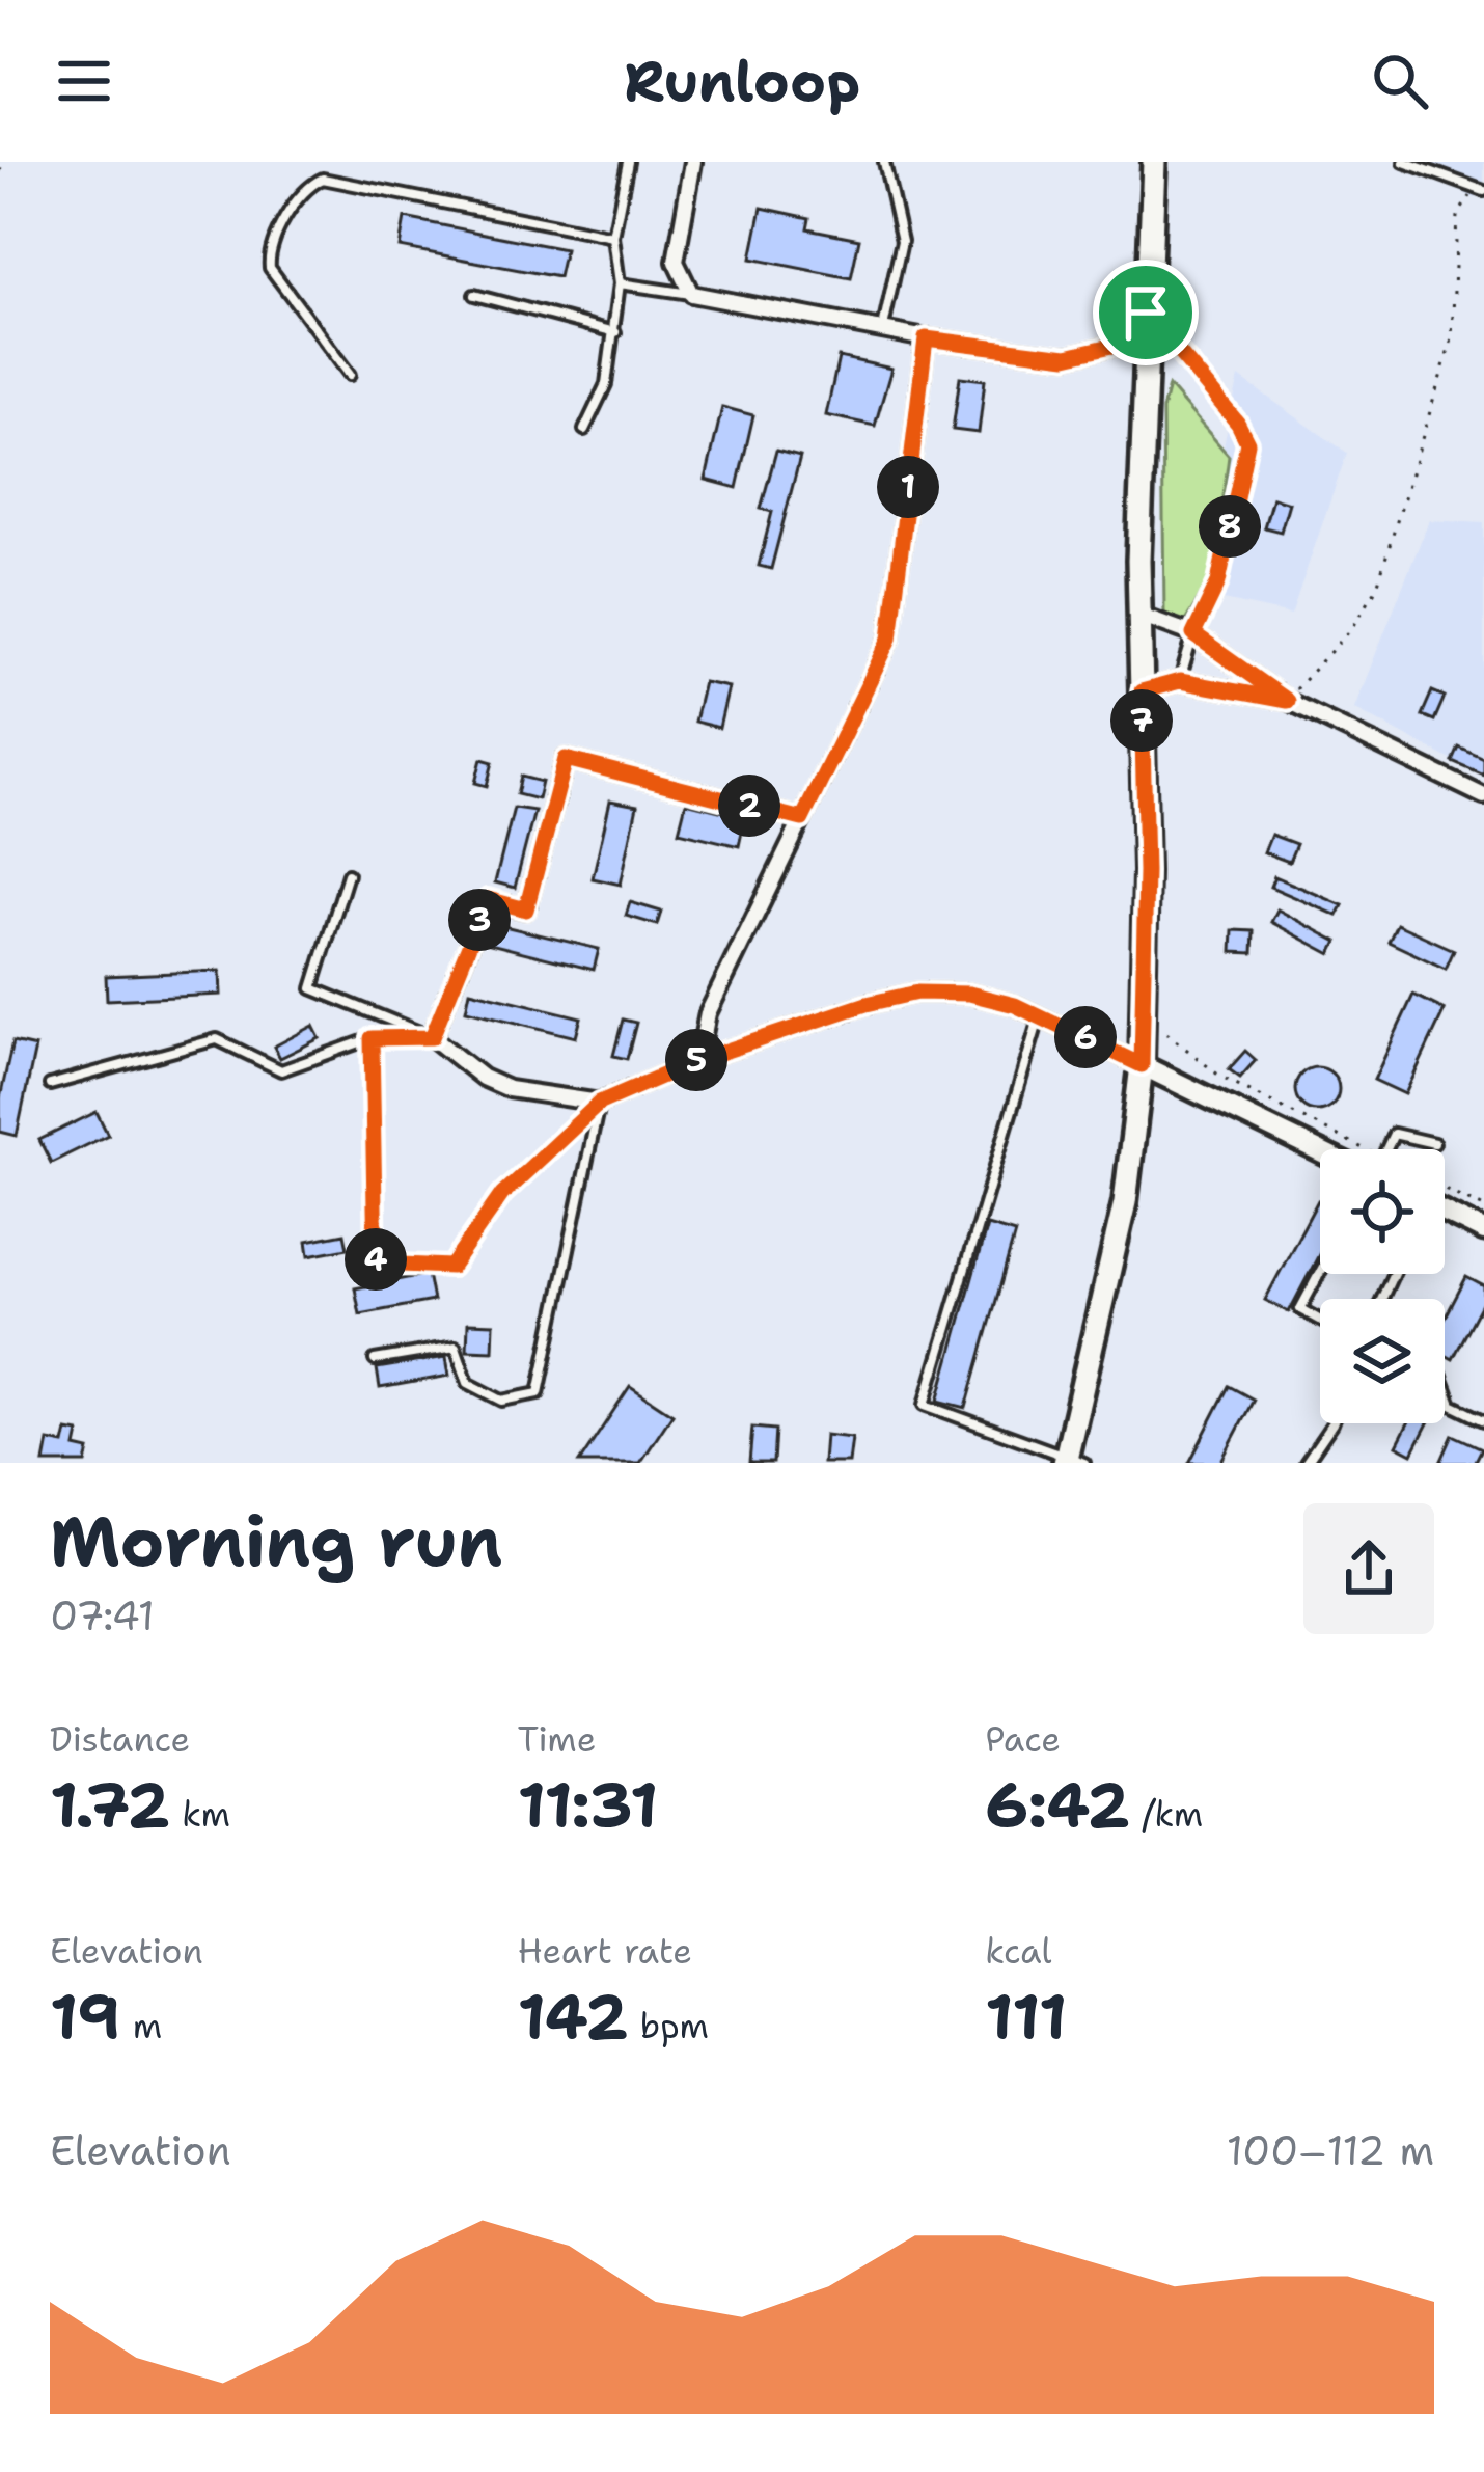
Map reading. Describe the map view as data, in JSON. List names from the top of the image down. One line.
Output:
{"page":{"header":"Runloop","pins":["1","8","7","2","3","6","5","4"],"heading":["Morning run","07:41"],"stats":[["Distance","1.72 km"],["Time","11:31"],["Pace","6:42 /km"],["Elevation","19 m"],["Heart rate","142 bpm"],["kcal","111"]],"chart":["Elevation","100–112 m"]}}
